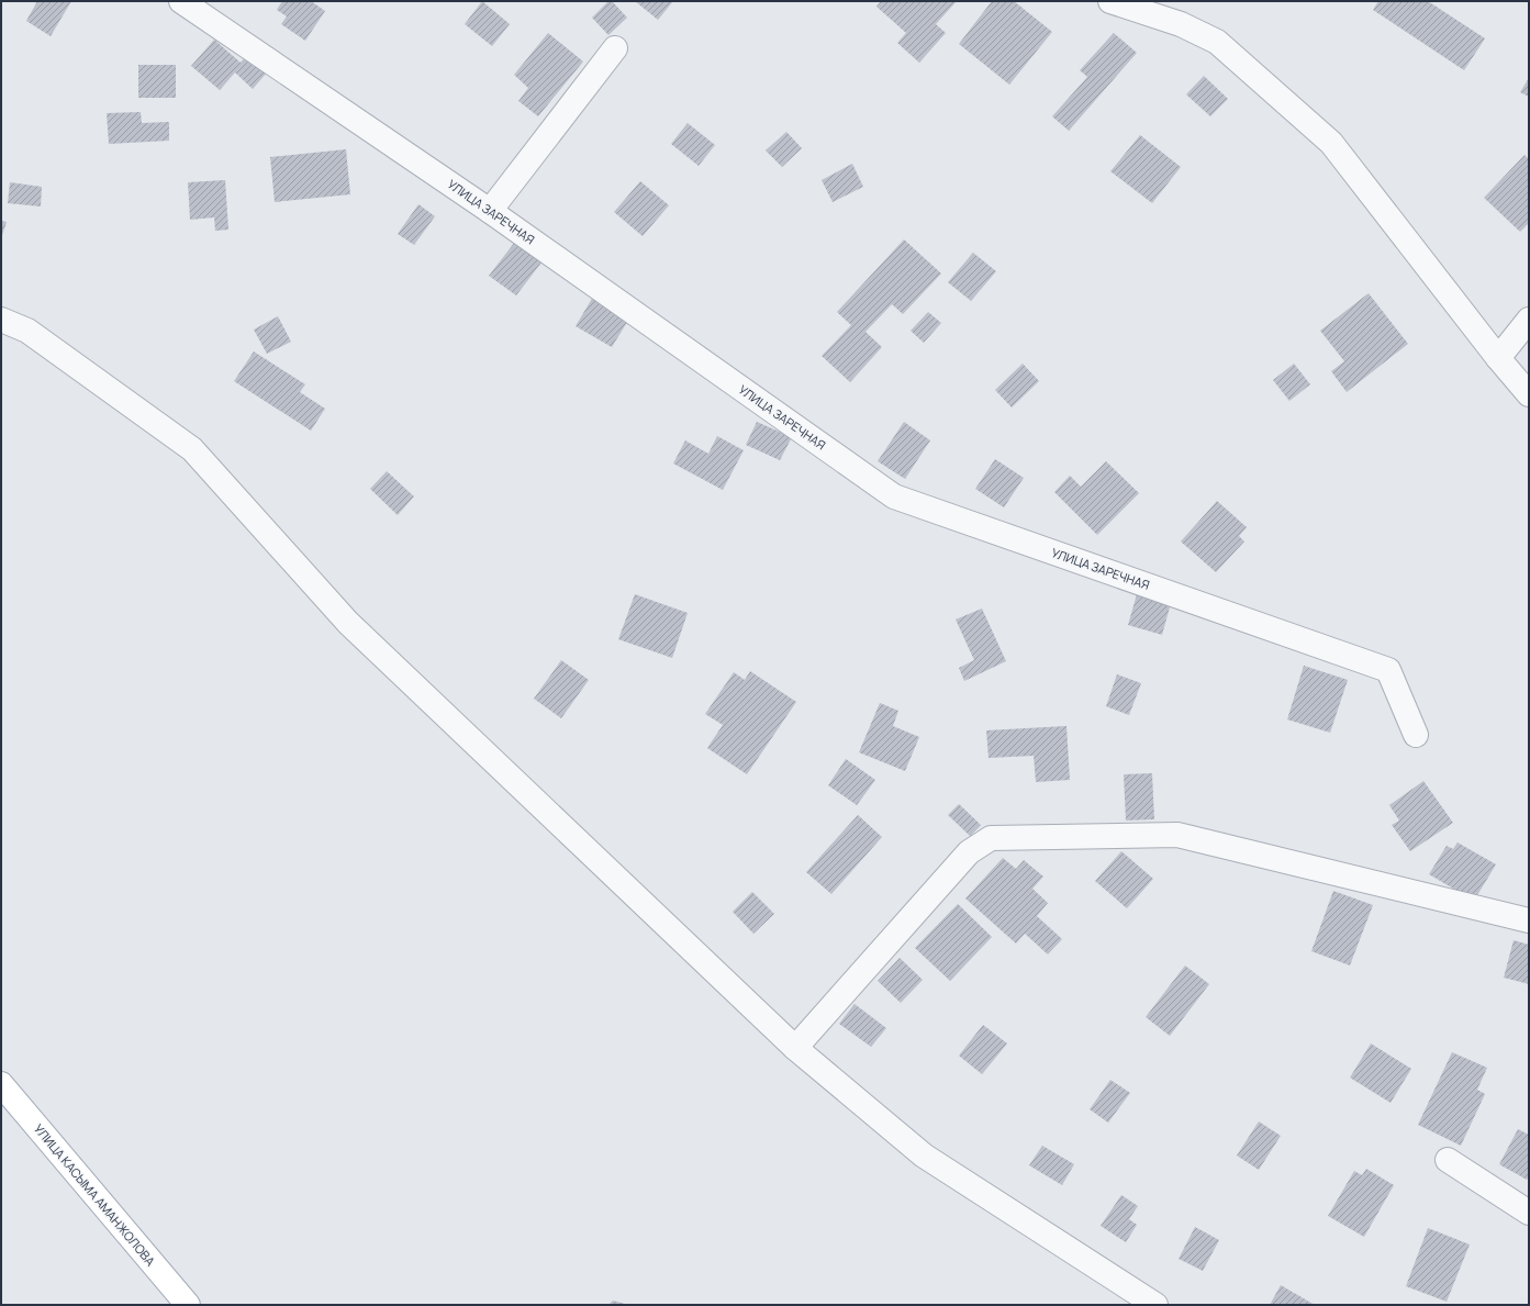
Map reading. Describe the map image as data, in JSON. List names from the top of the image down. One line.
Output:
{"streets":{"main road":["УЛИЦА КАСЫМА АМАНЖОЛОВА"],"street":["УЛИЦА ЗАРЕЧНАЯ"]}}
